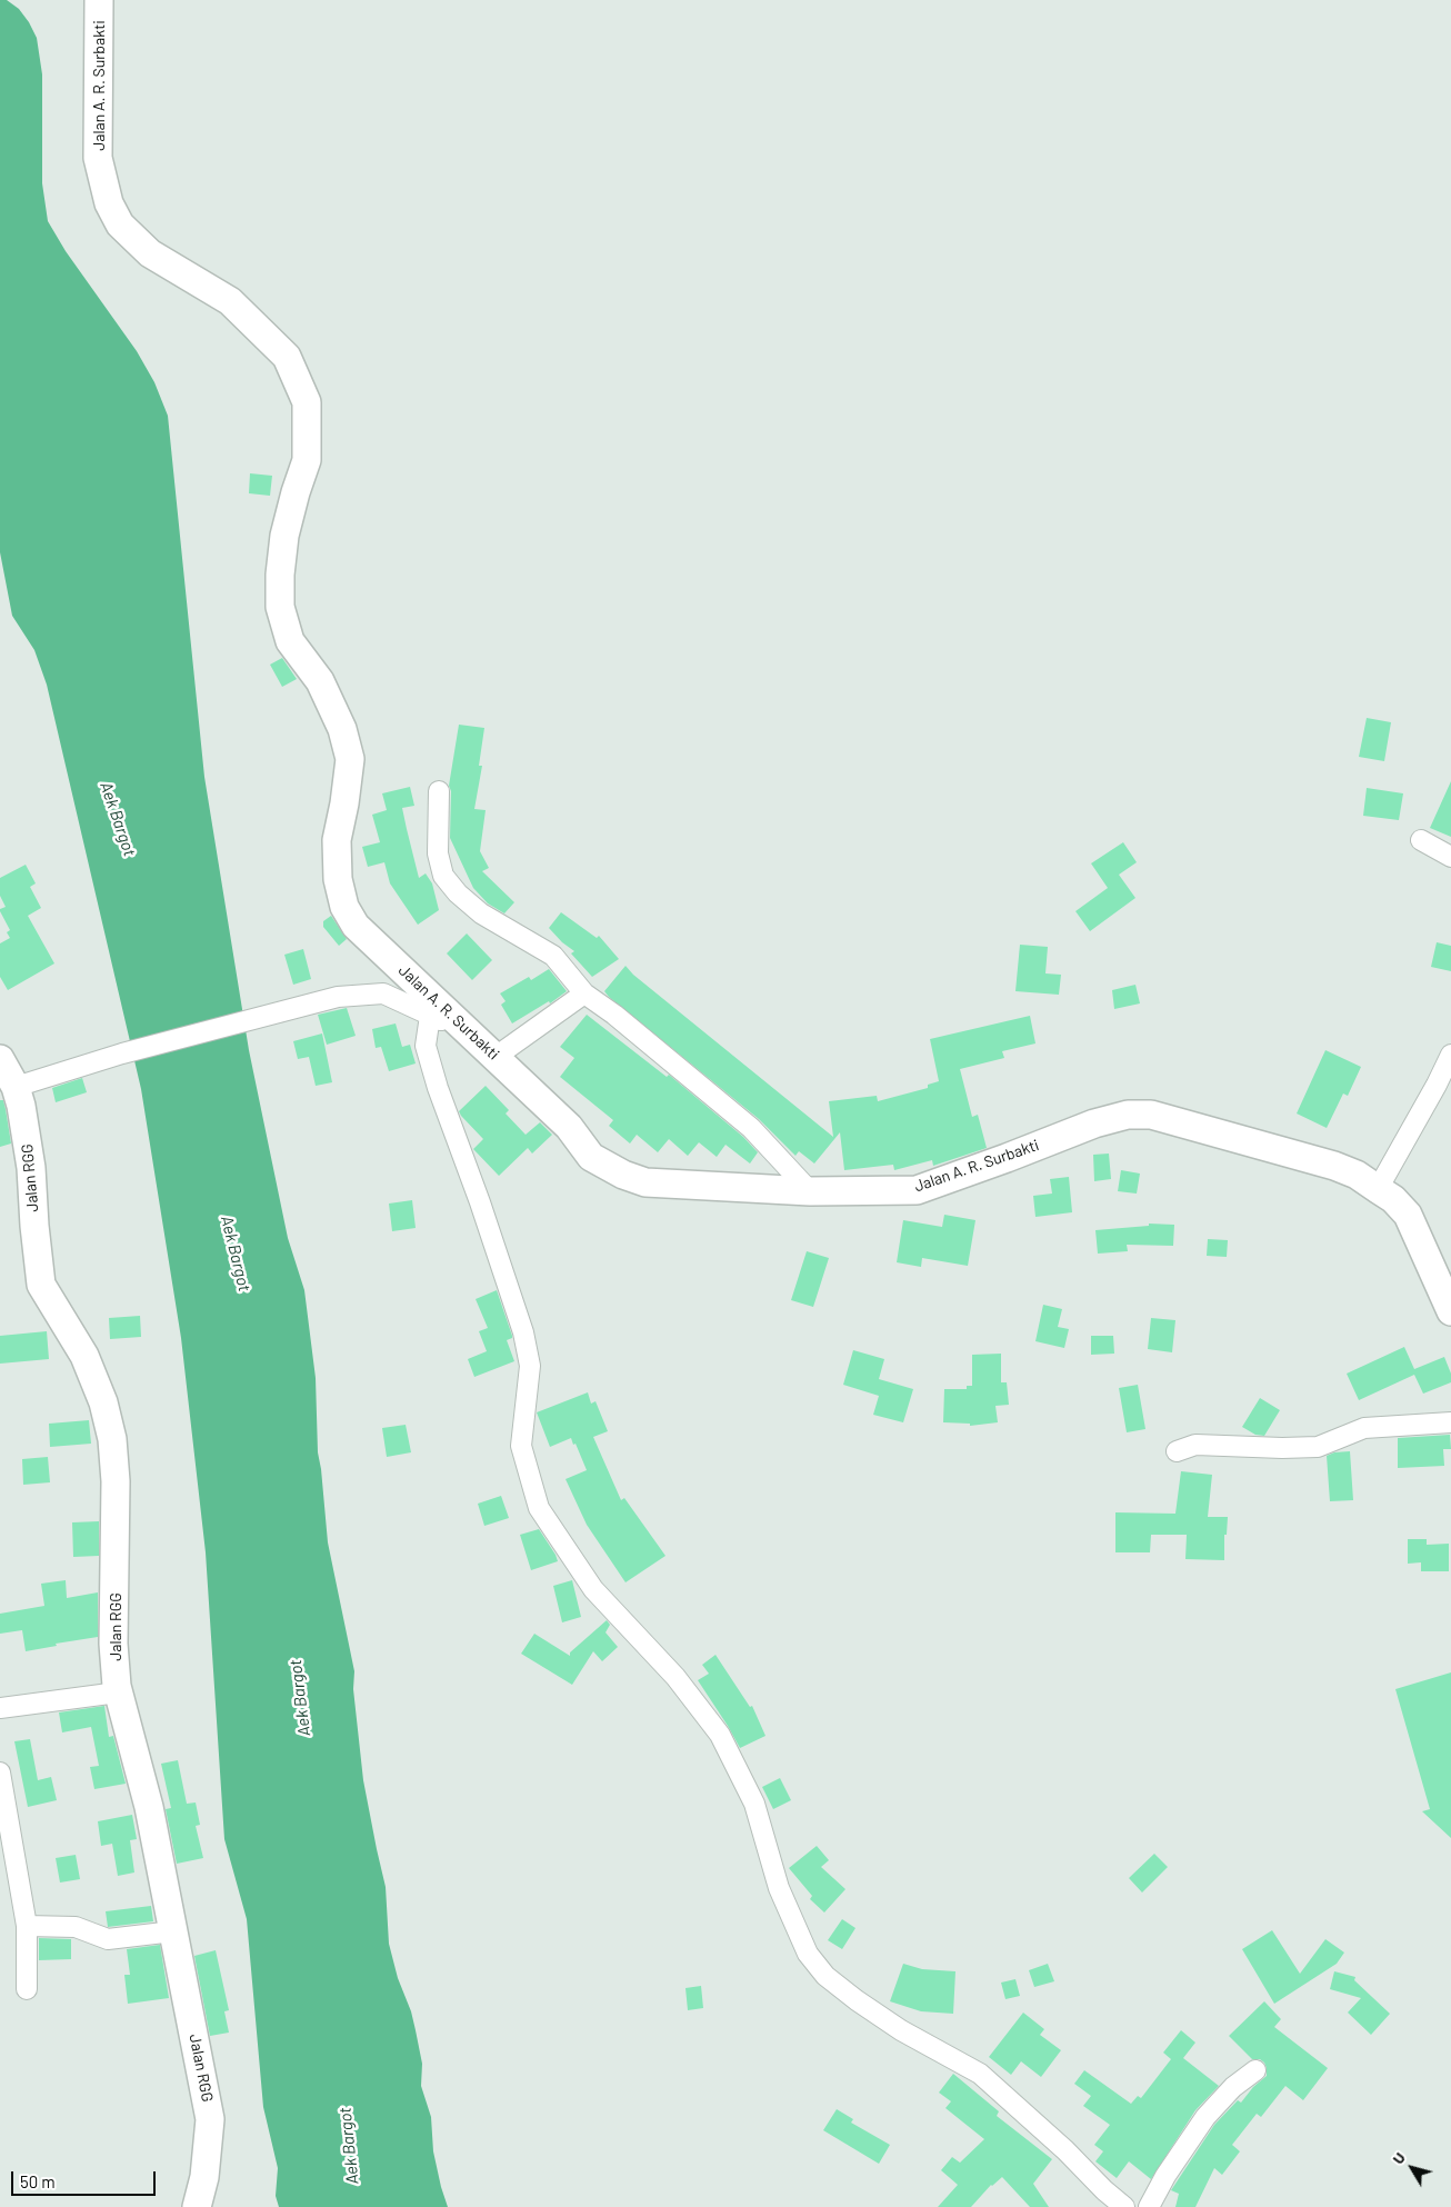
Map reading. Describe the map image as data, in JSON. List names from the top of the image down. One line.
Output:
{"streets":{"main road":["Jalan A. R. Surbakti","Jalan RGG"]},"water":["Aek Bargot"],"scale_bar":"50 m","north":"top left"}
